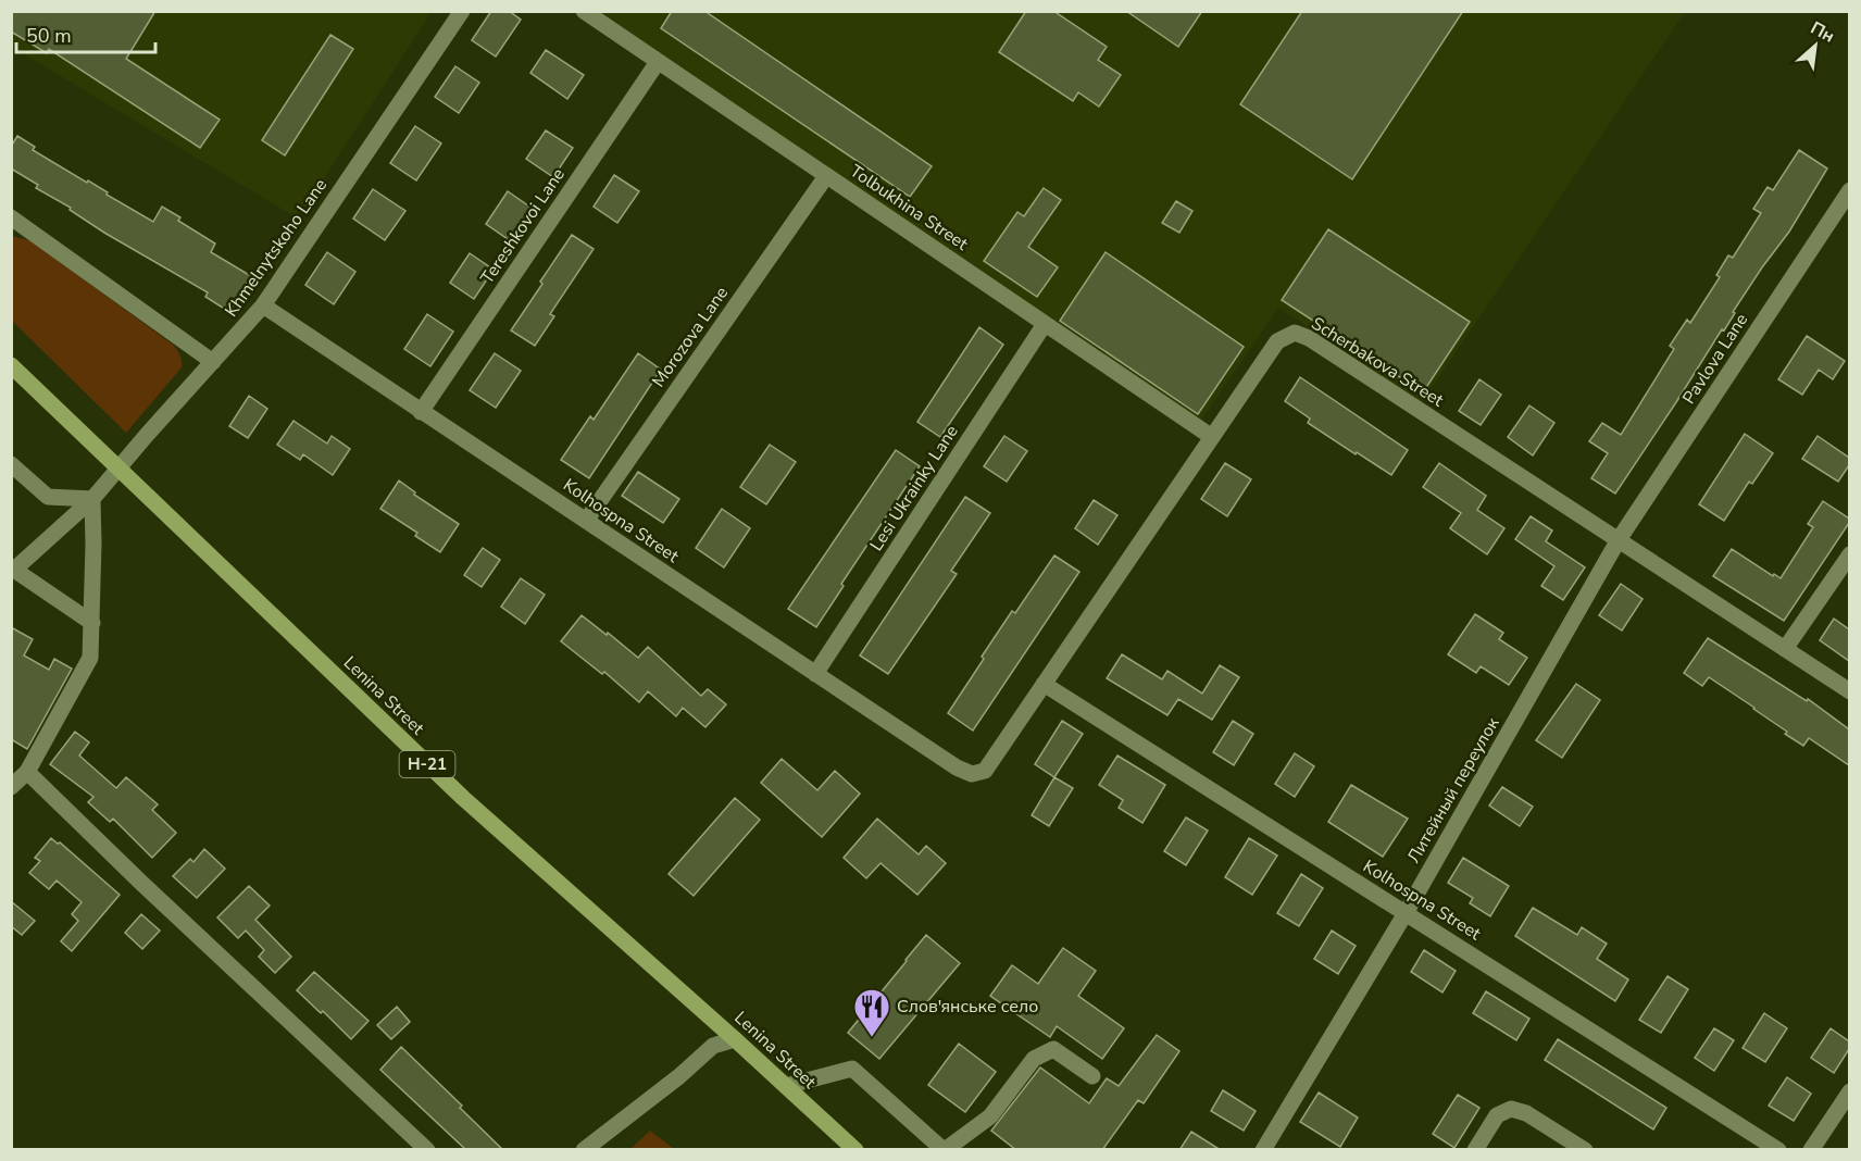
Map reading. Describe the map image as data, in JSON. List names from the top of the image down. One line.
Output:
{"streets":{"main road":["Lenina Street","Н-21"],"street":["Tolbukhina Street","Tereshkovoi Lane","Khmelnytskoho Lane","Morozova Lane","Pavlova Lane","Scherbakova Street","Lesi Ukrainky Lane","Kolhospna Street","Литейный переулок"]},"crossings":[["Tolbukhina Street","Tereshkovoi Lane"],["Tolbukhina Street","Morozova Lane"],["Tolbukhina Street","Scherbakova Street"],["Tolbukhina Street","Lesi Ukrainky Lane"],["Tereshkovoi Lane","Kolhospna Street"],["Khmelnytskoho Lane","Kolhospna Street"],["Khmelnytskoho Lane","Lenina Street"],["Morozova Lane","Kolhospna Street"],["Pavlova Lane","Scherbakova Street"],["Pavlova Lane","Литейный переулок"],["Scherbakova Street","Kolhospna Street"],["Scherbakova Street","Литейный переулок"],["Lesi Ukrainky Lane","Kolhospna Street"],["Kolhospna Street","Литейный переулок"]],"places":{"restaurant":["Слов'янське село"]},"scale_bar":"50 m","north":"top right"}
